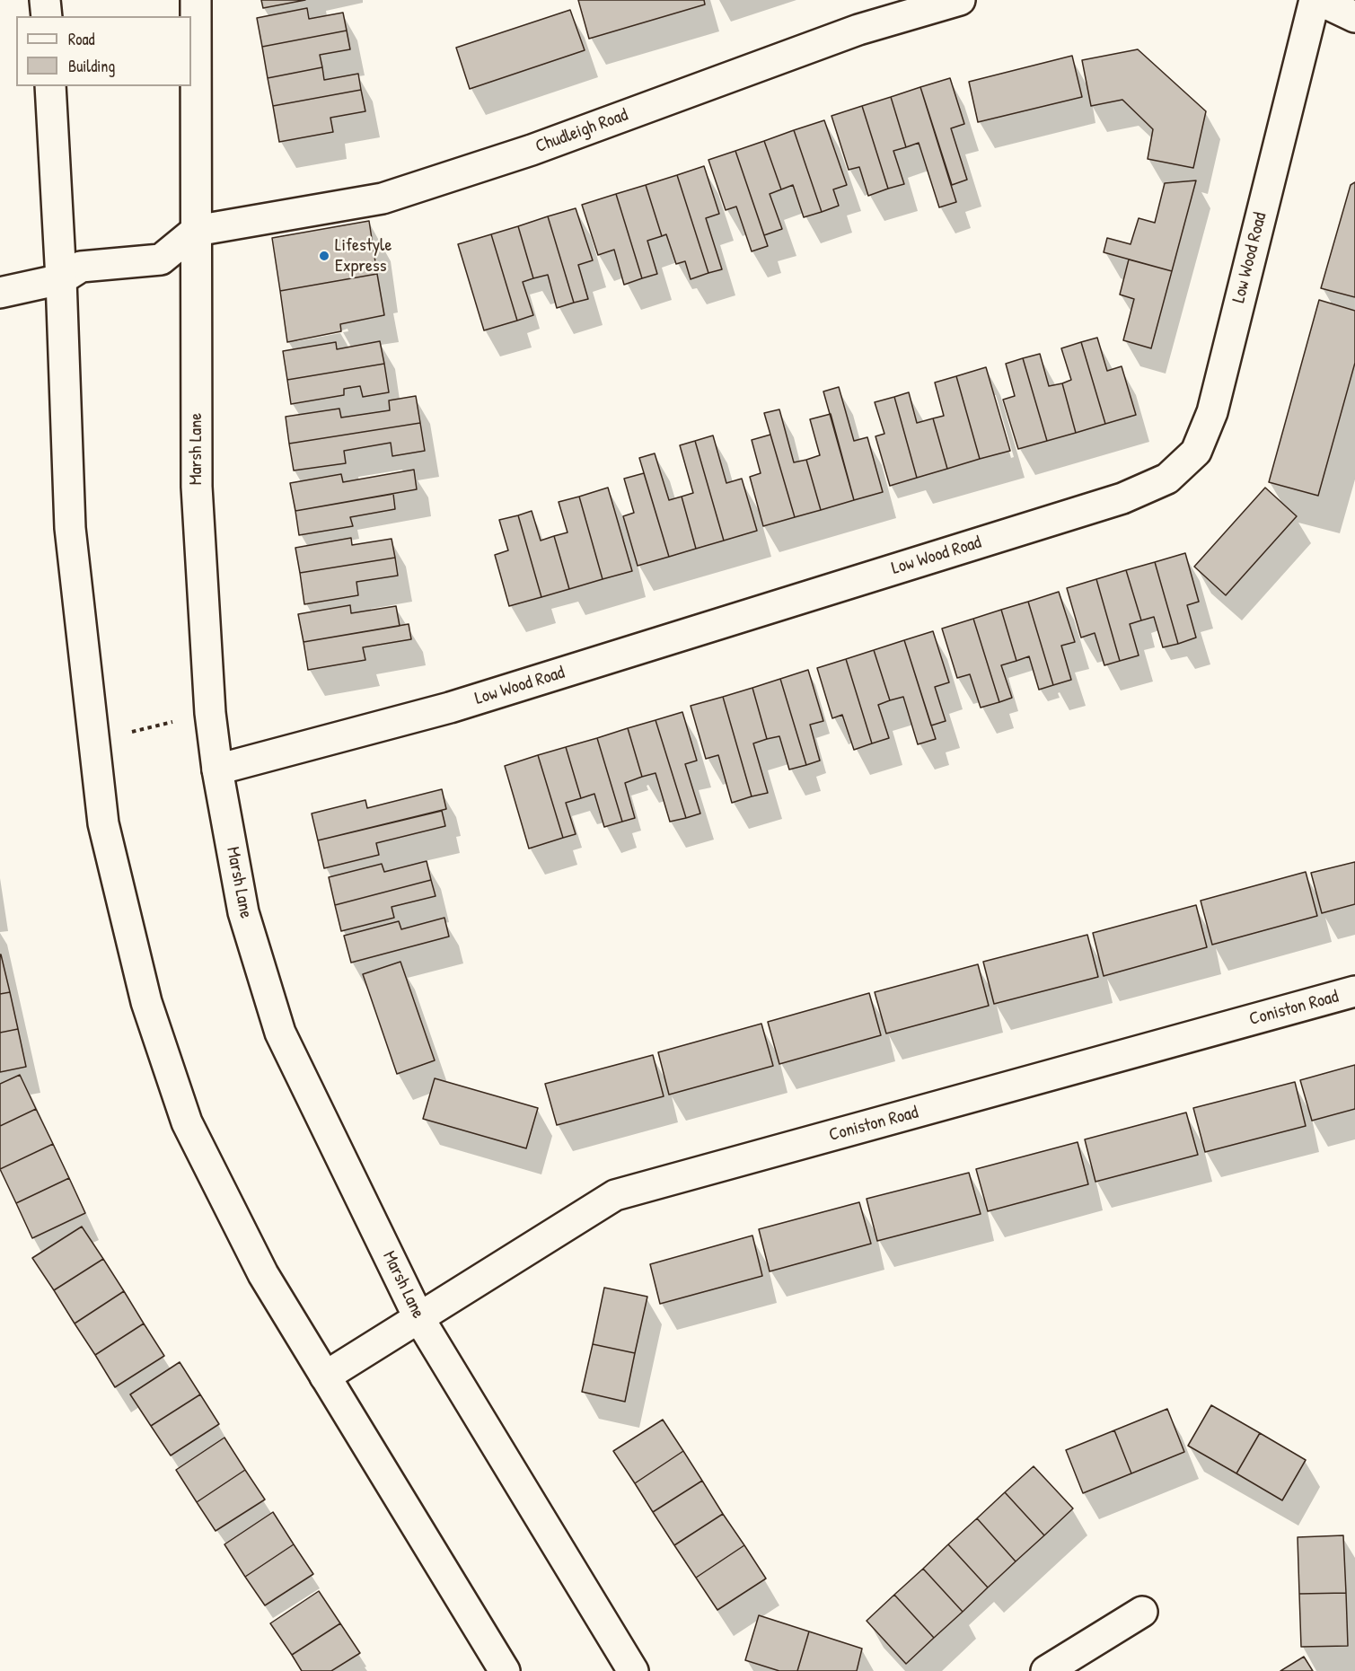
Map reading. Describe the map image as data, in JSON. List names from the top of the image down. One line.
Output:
{"streets":{"street":["Chudleigh Road","Low Wood Road","Marsh Lane","Coniston Road"]},"crossings":[["Chudleigh Road","Marsh Lane"],["Low Wood Road","Marsh Lane"],["Marsh Lane","Coniston Road"]],"places":["Lifestyle Express"],"legend":["Road","Building"]}
